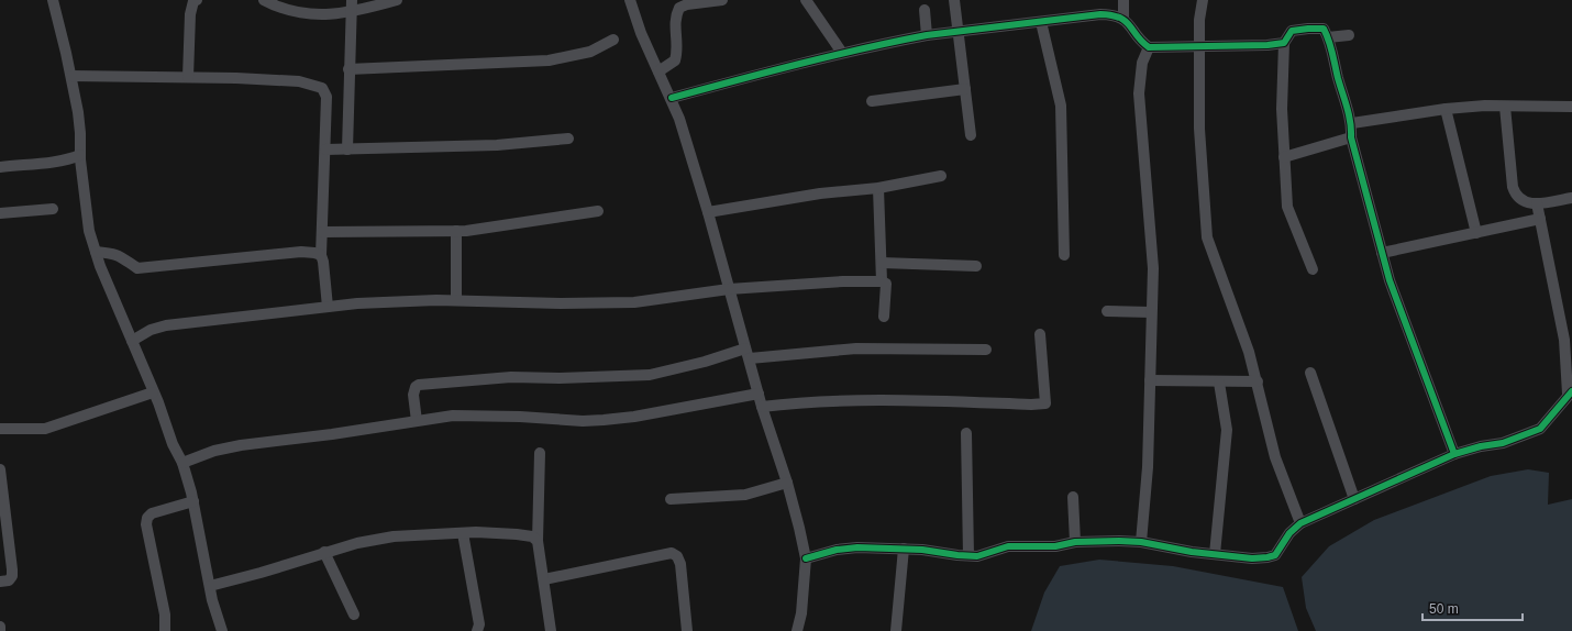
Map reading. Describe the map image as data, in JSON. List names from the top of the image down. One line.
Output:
{"scale_bar":"50 m"}
